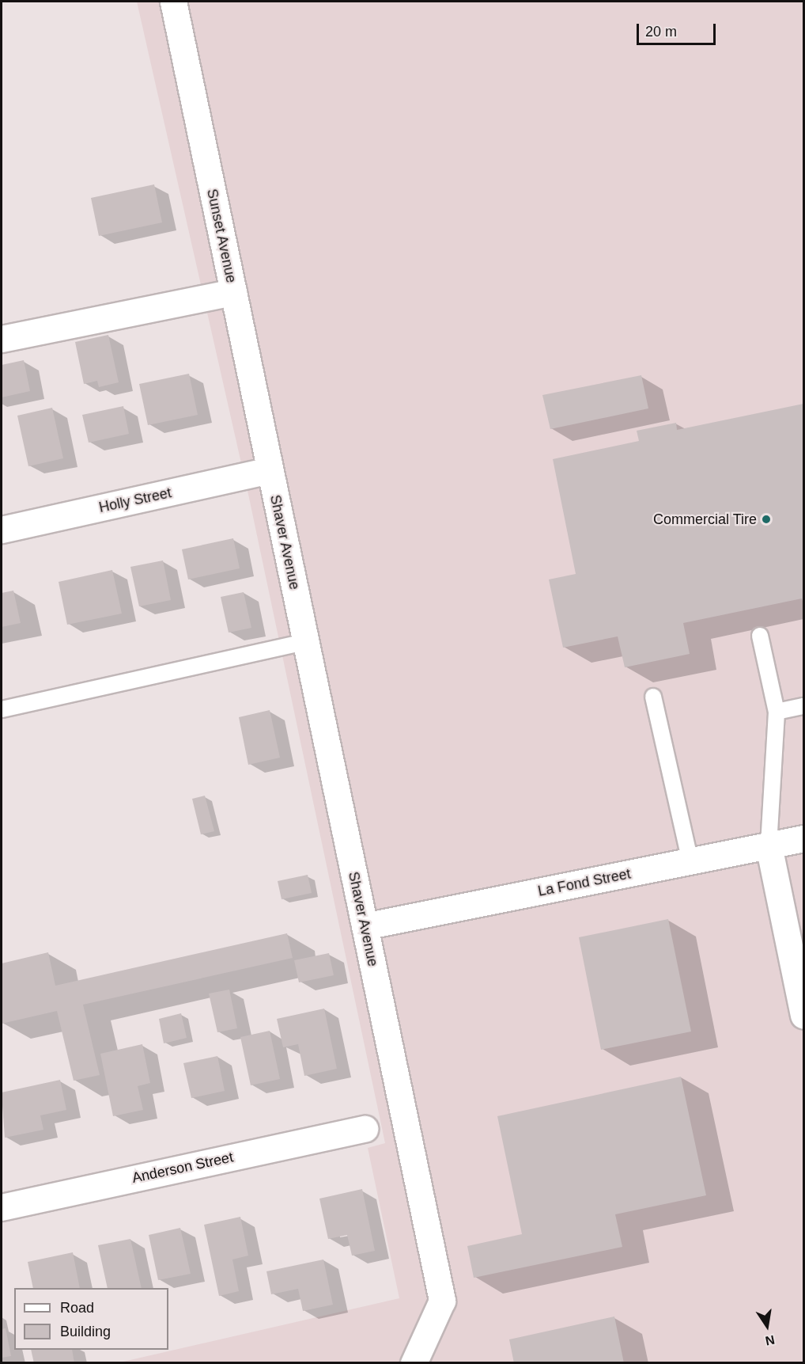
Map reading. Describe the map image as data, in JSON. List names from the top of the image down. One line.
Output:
{"streets":{"street":["Sunset Avenue","Holly Street","Shaver Avenue","La Fond Street","Anderson Street"]},"crossings":[["Sunset Avenue","Holly Street"],["Sunset Avenue","Shaver Avenue"],["Holly Street","Shaver Avenue"],["Shaver Avenue","La Fond Street"]],"places":["Commercial Tire"],"legend":["Road","Building"],"scale_bar":"20 m","north":"bottom"}
